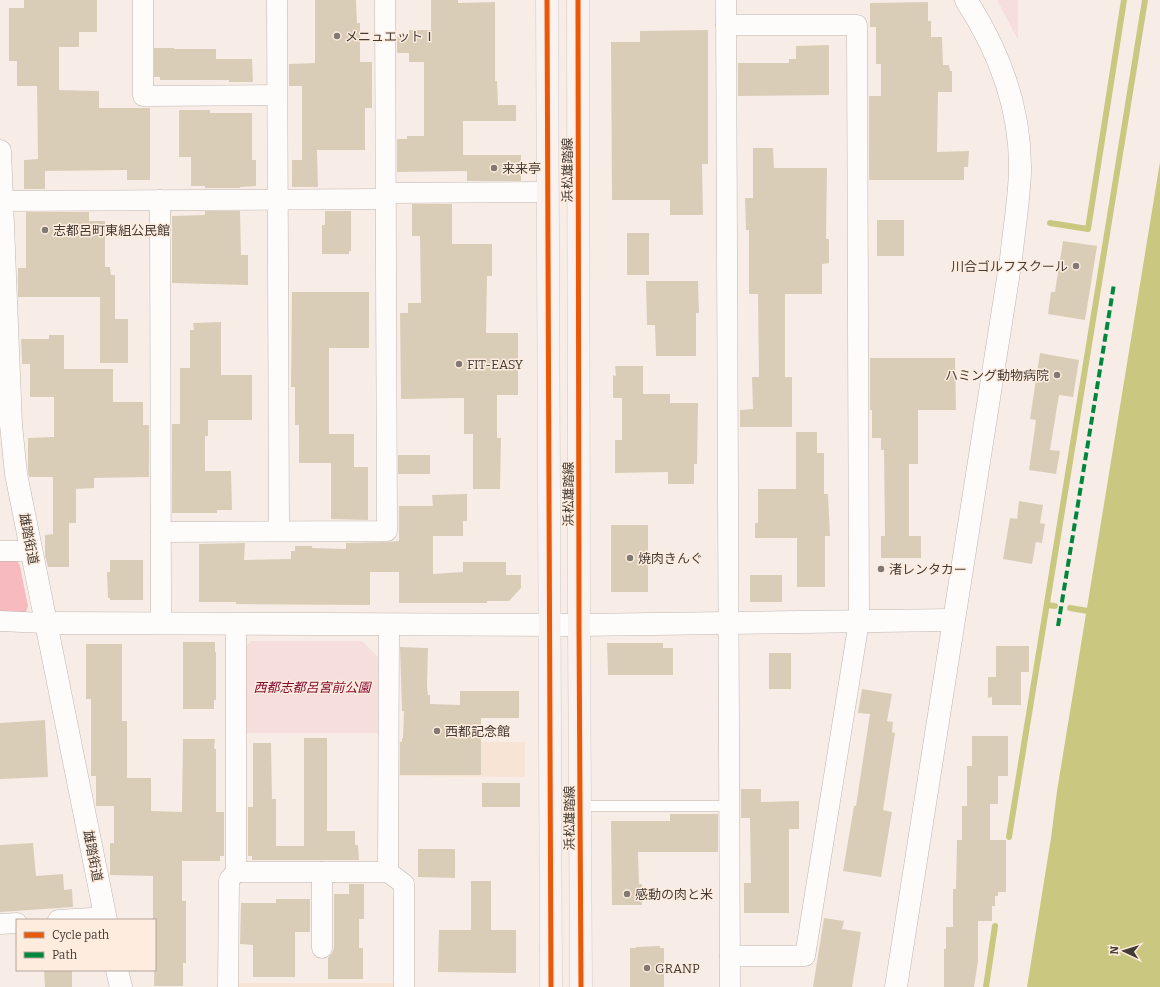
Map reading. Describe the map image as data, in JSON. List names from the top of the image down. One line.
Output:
{"streets":{"main road":["浜松雄踏線"],"street":["雄踏街道"]},"parks":["西都志都呂宮前公園"],"places":["メニュエットⅠ","来来亭","志都呂町東組公民館","川合ゴルフスクール","FIT-EASY","ハミング動物病院","焼肉きんぐ","渚レンタカー","西都記念館","感動の肉と米","GRANP"],"legend":["Cycle path","Path"],"north":"left"}
